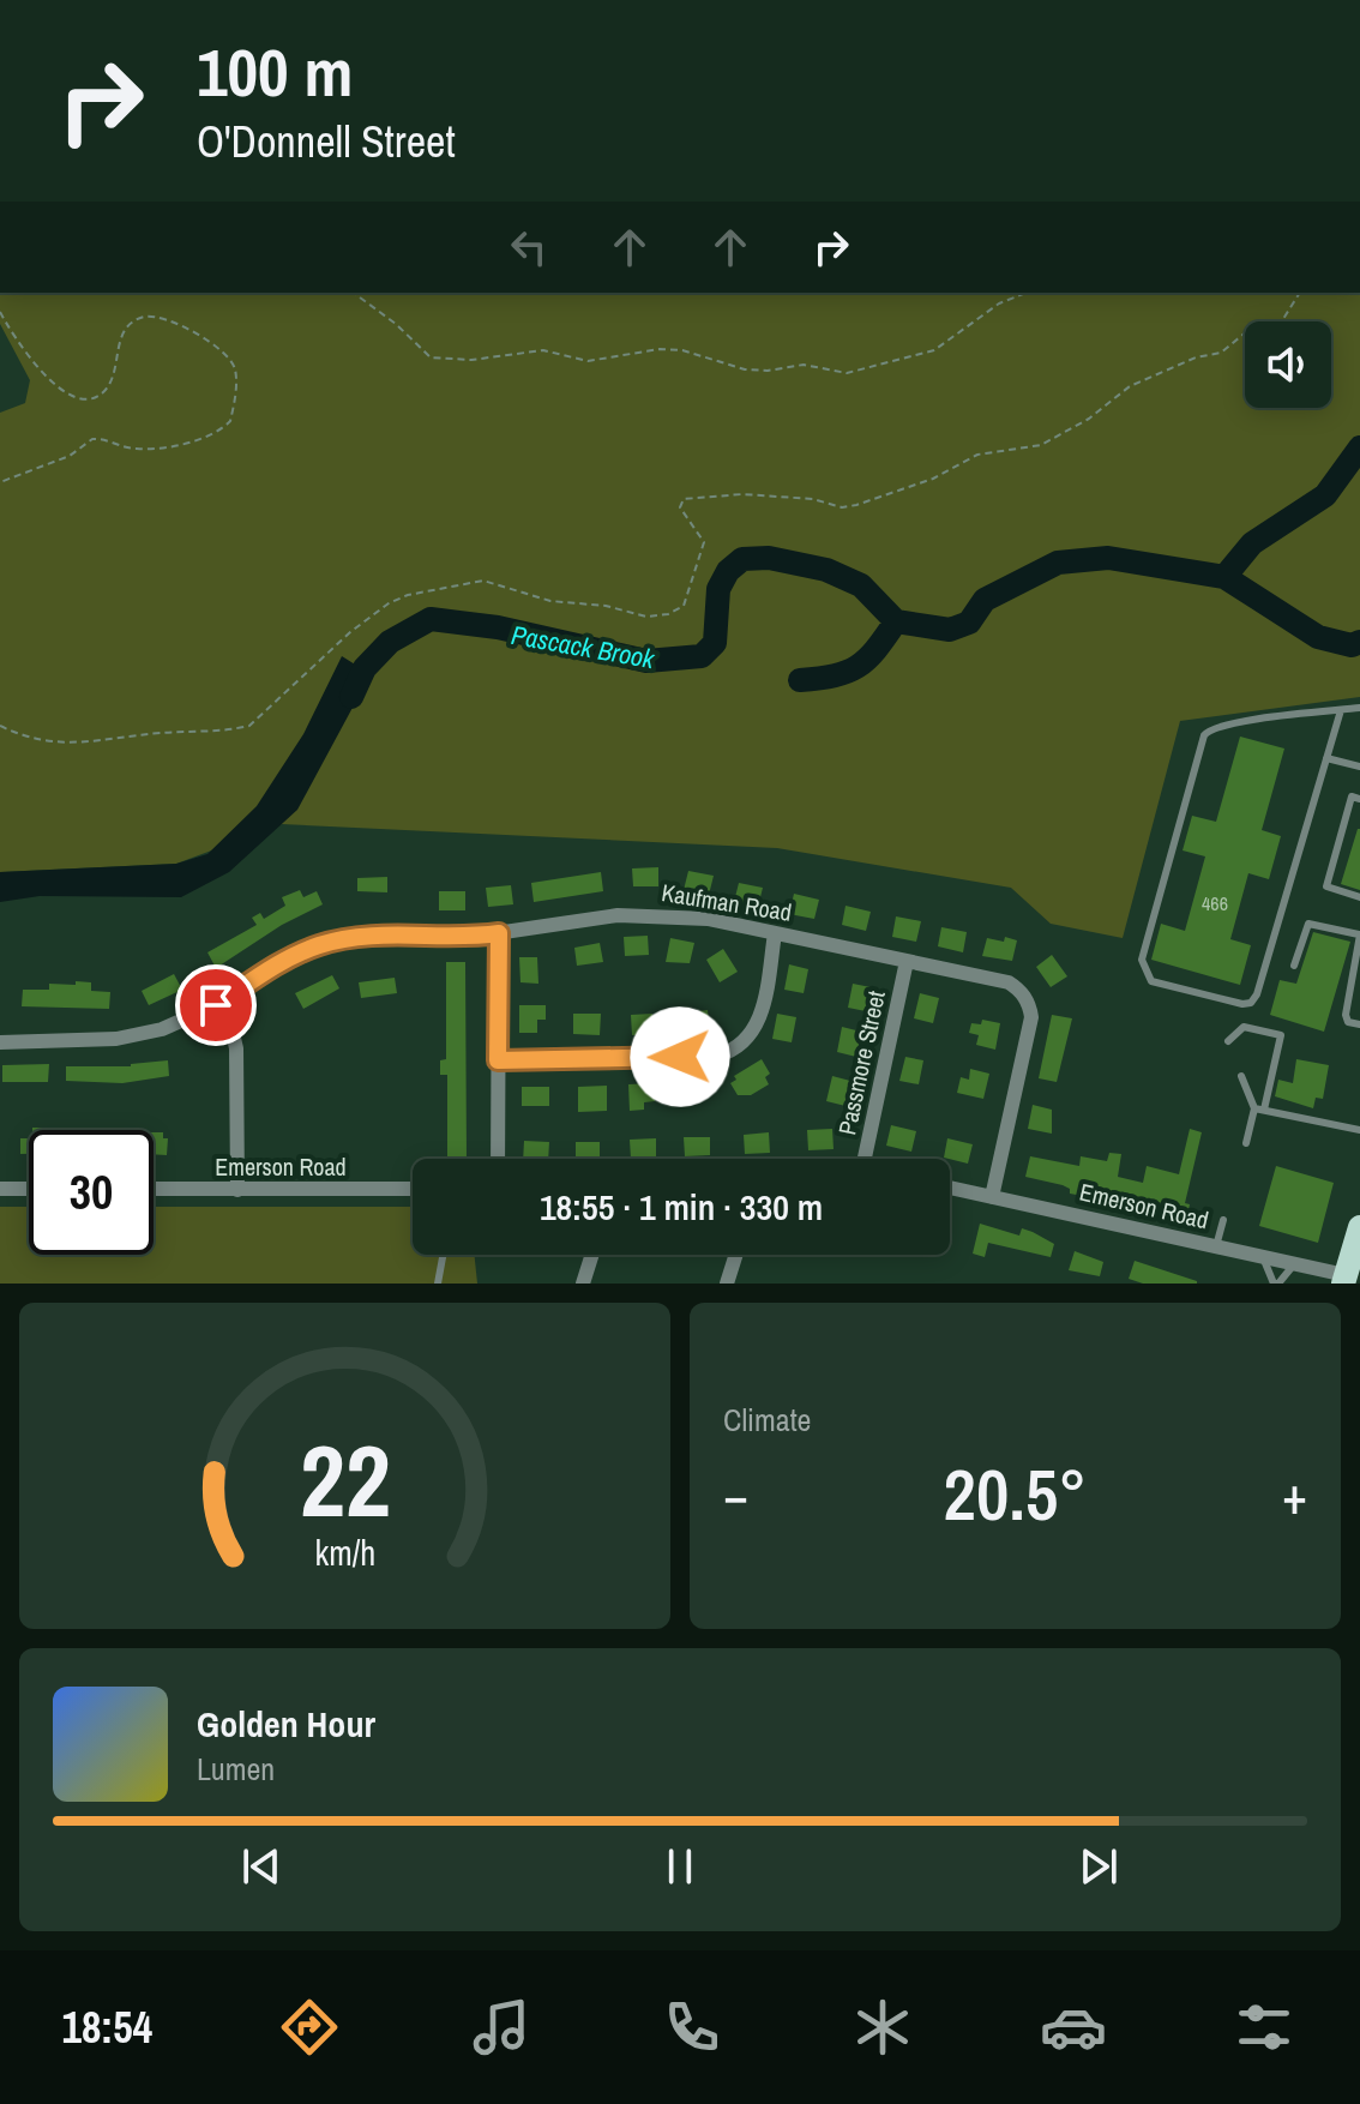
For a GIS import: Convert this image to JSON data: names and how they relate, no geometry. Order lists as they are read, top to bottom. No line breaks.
{"streets":{"street":["Kaufman Road","Passmore Street","Emerson Road"]},"crossings":[["Kaufman Road","Passmore Street"],["Kaufman Road","Emerson Road"]],"water":["Pascack Brook"],"house_numbers":["466"],"page":{"turn":["100 m","O'Donnell Street"],"limit":"30","trip":"18:55 · 1 min · 330 m","tile":"Climate","heat":["−","20.5°","+"],"song":["Golden Hour","Lumen"],"tabs":"18:54","gauge":["22","km/h"]}}
